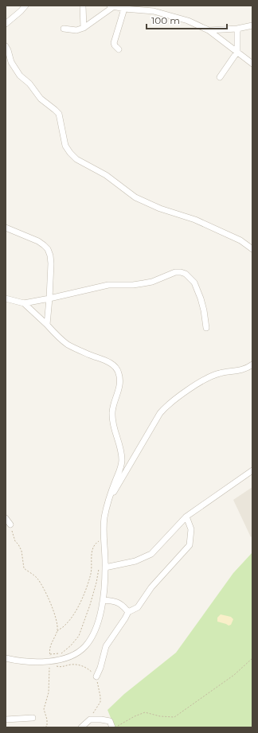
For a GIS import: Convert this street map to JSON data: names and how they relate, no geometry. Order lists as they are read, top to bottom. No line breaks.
{"scale_bar":"100 m"}
